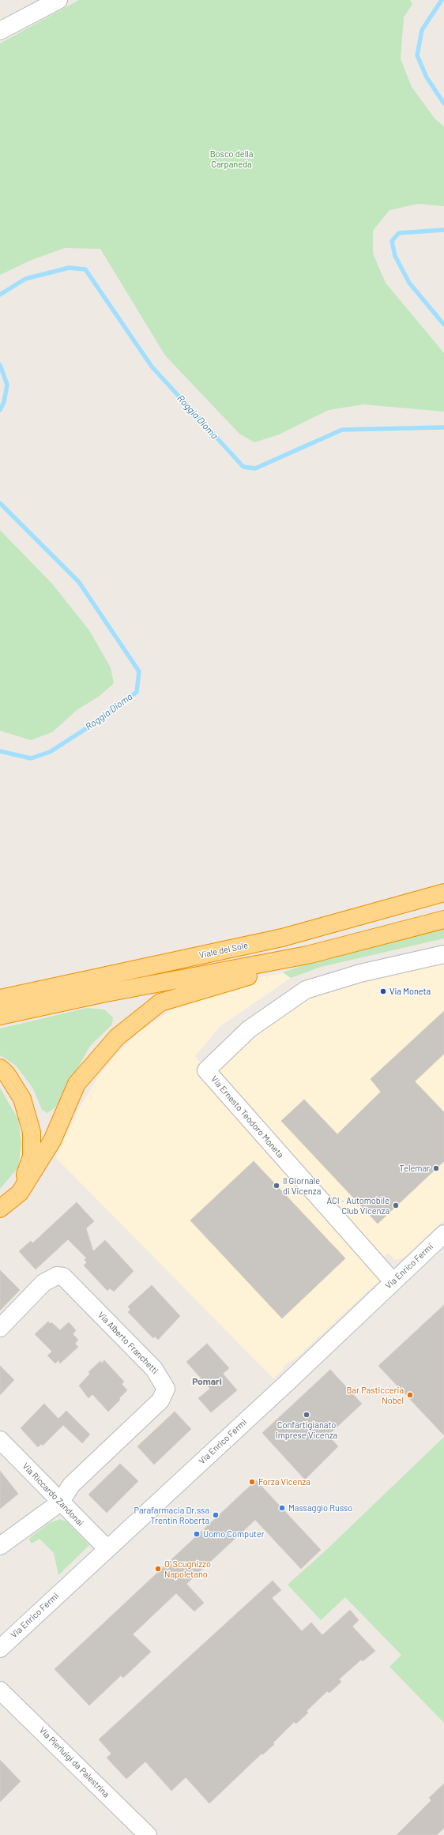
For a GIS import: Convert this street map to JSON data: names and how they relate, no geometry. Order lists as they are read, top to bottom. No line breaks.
{"streets":{"highway":["Viale del Sole"],"street":["Via Ernesto Teodoro Moneta","Via Enrico Fermi","Via Alberto Franchetti","Via Riccardo Zandonai","Via Pierluigi da Palestrina"]},"crossings":[["Via Ernesto Teodoro Moneta","Via Enrico Fermi"],["Via Enrico Fermi","Via Riccardo Zandonai"],["Via Alberto Franchetti","Via Riccardo Zandonai"]],"districts":["Pomari"],"water":["Roggia Dioma"],"parks":["Bosco della Carpaneda"],"places":["Via Moneta","Telemar","Il Giornale di Vicenza","ACI - Automobile Club Vicenza","Bar Pasticceria Nobel","Confartigianato Imprese Vicenza","Forza Vicenza","Massaggio Russo","Parafarmacia Dr.ssa Trentin Roberta","Uomo Computer","O' Scugnizzo Napoletano"]}
